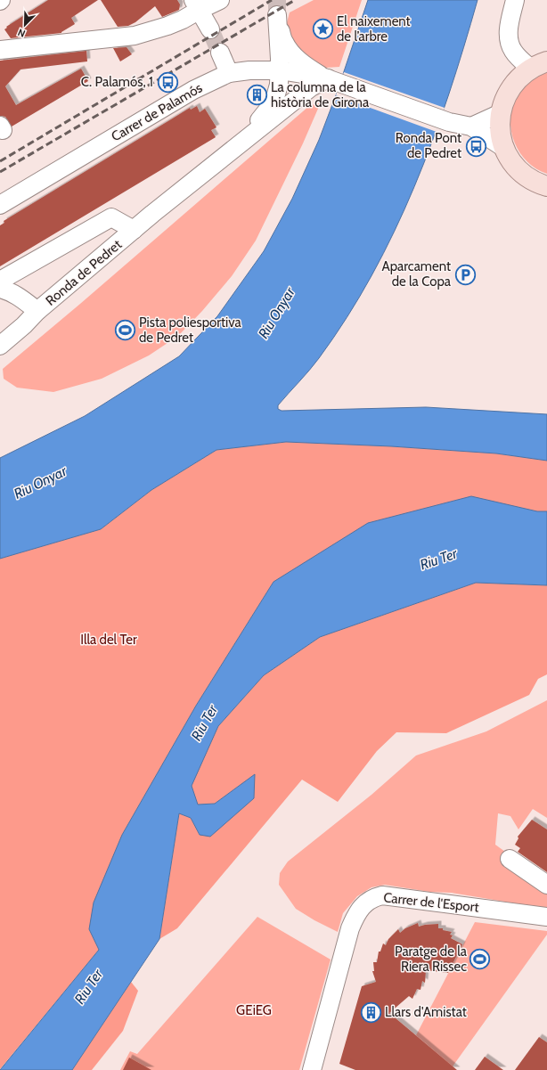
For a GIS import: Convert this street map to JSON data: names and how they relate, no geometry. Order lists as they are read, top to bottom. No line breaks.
{"streets":{"street":["Carrer de Palamós","Ronda de Pedret","Carrer de l'Esport"]},"crossings":[["Carrer de Palamós","Ronda de Pedret"]],"water":["Riu Onyar","Riu Ter"],"parks":["Illa del Ter","GEiEG"],"places":{"place":["El naixement de l’arbre"],"bus stop":["C. Palamós, 1","Ronda Pont de Pedret"],"building":["La columna de la història de Girona","Llars d'Amistat"],"parking":["Aparcament de la Copa"],"sports":["Pista poliesportiva de Pedret","Paratge de la Riera Rissec"]},"north":"bottom left"}
